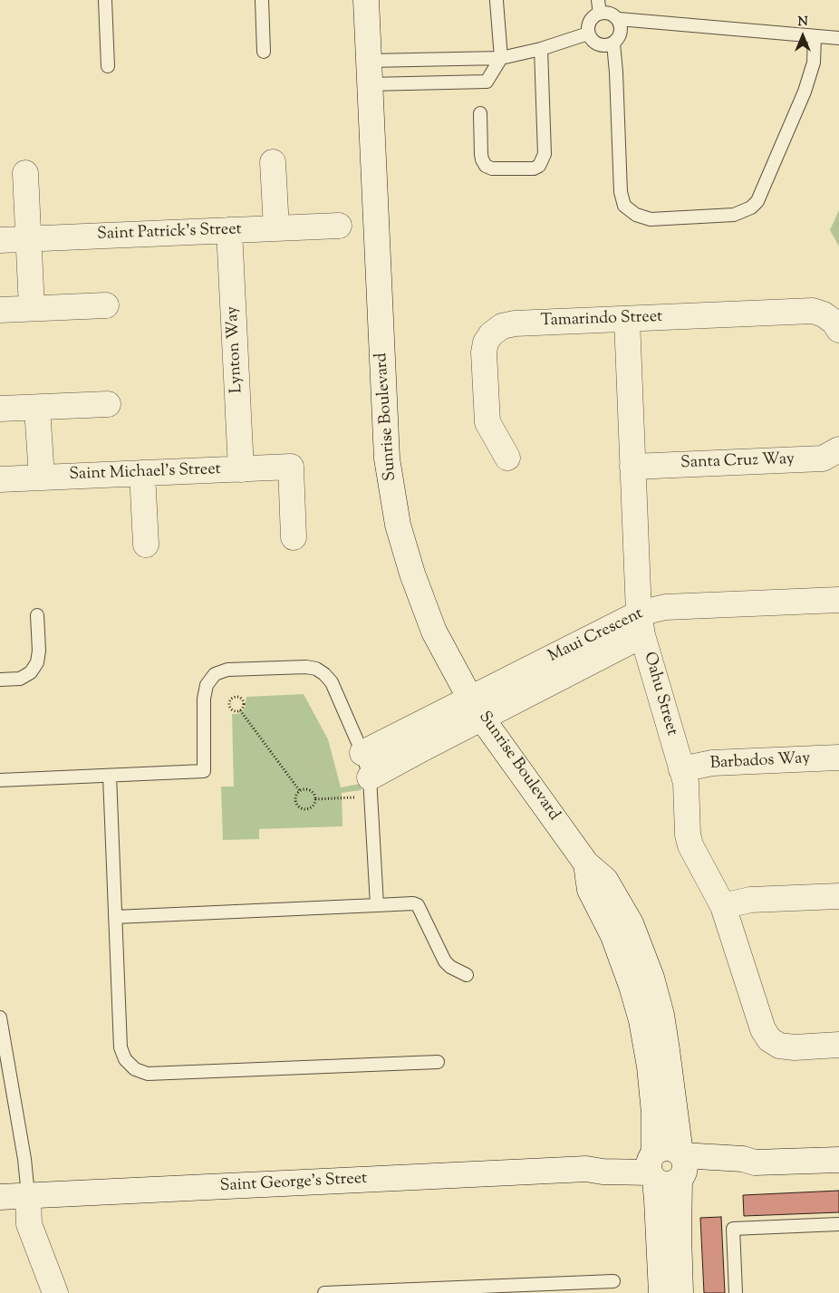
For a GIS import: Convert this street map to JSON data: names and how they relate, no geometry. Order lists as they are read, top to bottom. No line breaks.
{"streets":{"street":["Saint Patrick's Street","Tamarindo Street","Lynton Way","Sunrise Boulevard","Santa Cruz Way","Saint Michael's Street","Maui Crescent","Oahu Street","Barbados Way","Saint George's Street"]},"crossings":[["Saint Patrick's Street","Lynton Way"],["Tamarindo Street","Oahu Street"],["Lynton Way","Saint Michael's Street"],["Sunrise Boulevard","Maui Crescent"],["Sunrise Boulevard","Saint George's Street"],["Santa Cruz Way","Oahu Street"],["Maui Crescent","Oahu Street"],["Oahu Street","Barbados Way"]],"north":"top"}
